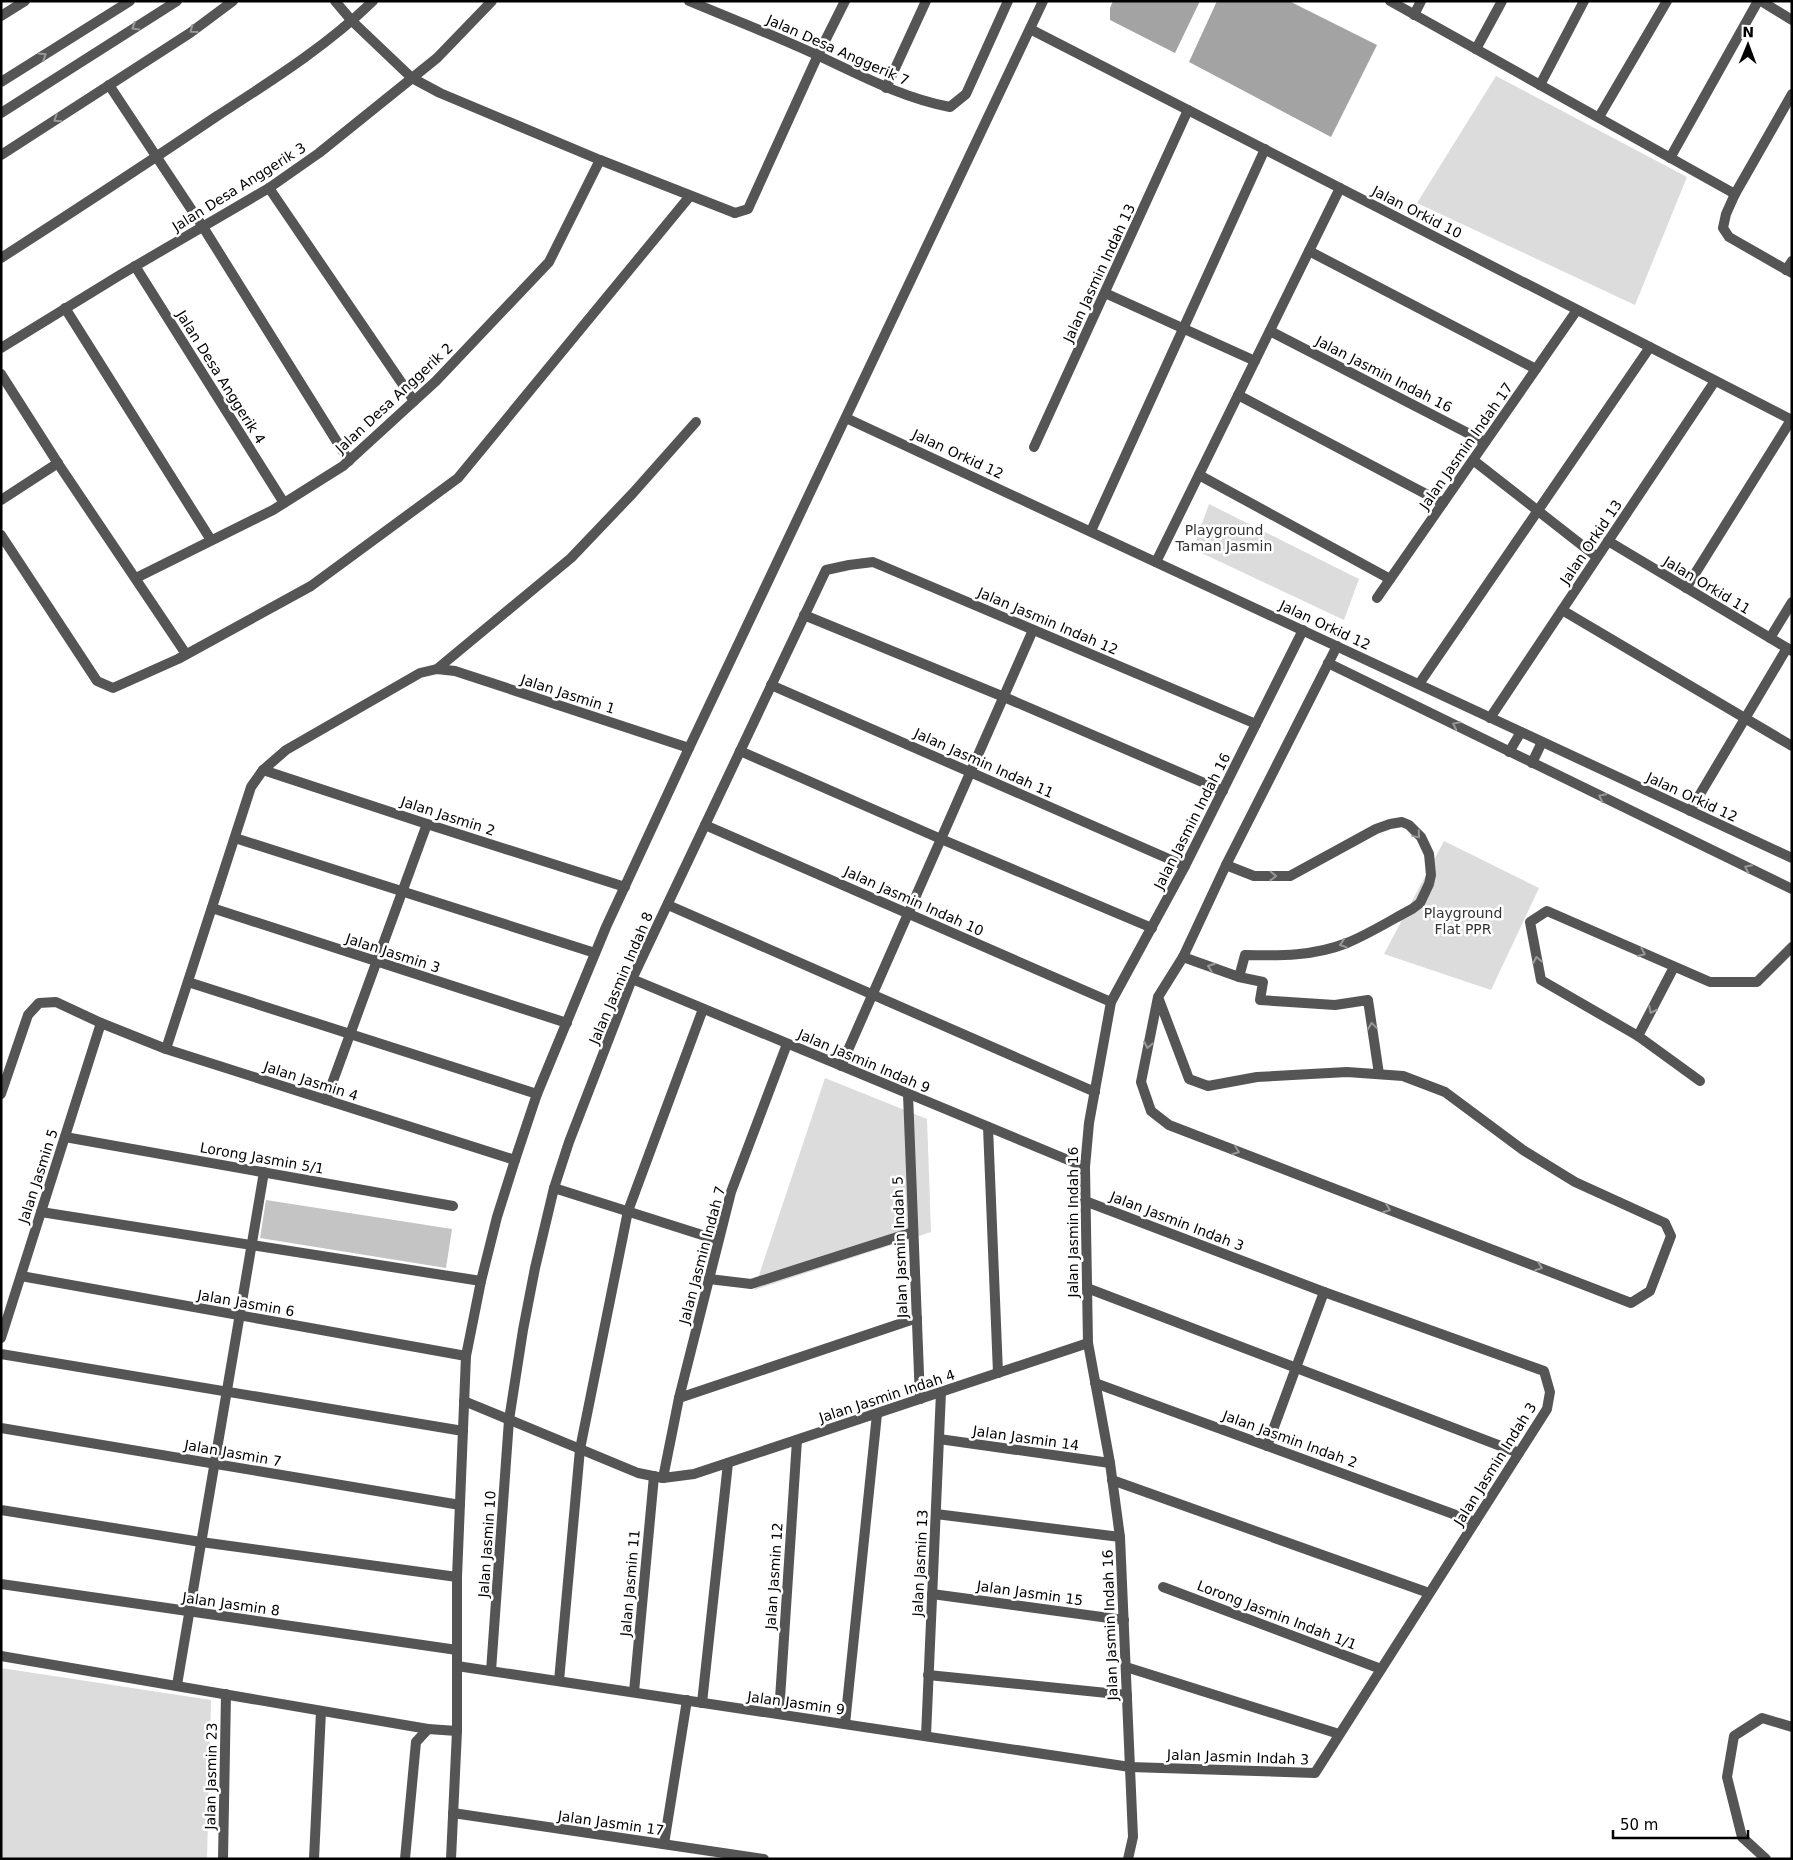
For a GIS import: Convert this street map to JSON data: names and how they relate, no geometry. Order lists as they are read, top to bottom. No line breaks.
{"streets":{"street":["Jalan Desa Anggerik 7","Jalan Desa Anggerik 3","Jalan Orkid 10","Jalan Jasmin Indah 13","Jalan Jasmin Indah 16","Jalan Desa Anggerik 4","Jalan Desa Anggerik 2","Jalan Jasmin Indah 17","Jalan Orkid 12","Jalan Orkid 13","Jalan Orkid 11","Jalan Jasmin Indah 12","Jalan Jasmin 1","Jalan Jasmin Indah 11","Jalan Jasmin 2","Jalan Jasmin Indah 10","Jalan Jasmin 3","Jalan Jasmin Indah 8","Jalan Jasmin Indah 9","Jalan Jasmin 4","Lorong Jasmin 5/1","Jalan Jasmin 5","Jalan Jasmin Indah 3","Jalan Jasmin Indah 5","Jalan Jasmin Indah 7","Jalan Jasmin 6","Jalan Jasmin Indah 4","Jalan Jasmin 14","Jalan Jasmin Indah 2","Jalan Jasmin 7","Jalan Jasmin 10","Jalan Jasmin 13","Jalan Jasmin 12","Jalan Jasmin 11","Jalan Jasmin 15","Jalan Jasmin 8","Lorong Jasmin Indah 1/1","Jalan Jasmin 9","Jalan Jasmin 23","Jalan Jasmin 17"]},"crossings":[["Jalan Desa Anggerik 3","Jalan Desa Anggerik 4"],["Jalan Orkid 10","Jalan Jasmin Indah 13"],["Jalan Orkid 10","Jalan Jasmin Indah 17"],["Jalan Orkid 10","Jalan Orkid 13"],["Jalan Jasmin Indah 16","Jalan Jasmin Indah 17"],["Jalan Jasmin Indah 16","Jalan Orkid 12"],["Jalan Jasmin Indah 16","Jalan Jasmin Indah 12"],["Jalan Jasmin Indah 16","Jalan Jasmin Indah 11"],["Jalan Jasmin Indah 16","Jalan Jasmin Indah 10"],["Jalan Jasmin Indah 16","Jalan Jasmin Indah 9"],["Jalan Jasmin Indah 16","Jalan Jasmin Indah 3"],["Jalan Jasmin Indah 16","Jalan Jasmin Indah 4"],["Jalan Jasmin Indah 16","Jalan Jasmin 14"],["Jalan Jasmin Indah 16","Jalan Jasmin Indah 2"],["Jalan Jasmin Indah 16","Jalan Jasmin 15"],["Jalan Jasmin Indah 16","Jalan Jasmin 9"],["Jalan Desa Anggerik 4","Jalan Desa Anggerik 2"],["Jalan Orkid 12","Jalan Orkid 13"],["Jalan Orkid 13","Jalan Orkid 11"],["Jalan Jasmin Indah 12","Jalan Jasmin Indah 8"],["Jalan Jasmin Indah 11","Jalan Jasmin Indah 8"],["Jalan Jasmin Indah 10","Jalan Jasmin Indah 8"],["Jalan Jasmin Indah 8","Jalan Jasmin Indah 9"],["Jalan Jasmin Indah 8","Jalan Jasmin 10"],["Jalan Jasmin Indah 9","Jalan Jasmin Indah 5"],["Jalan Jasmin Indah 9","Jalan Jasmin Indah 7"],["Jalan Jasmin 4","Jalan Jasmin 5"],["Lorong Jasmin 5/1","Jalan Jasmin 5"],["Jalan Jasmin 5","Jalan Jasmin 6"],["Jalan Jasmin Indah 3","Jalan Jasmin Indah 2"],["Jalan Jasmin Indah 3","Lorong Jasmin Indah 1/1"],["Jalan Jasmin Indah 3","Jalan Jasmin 9"],["Jalan Jasmin Indah 5","Jalan Jasmin Indah 4"],["Jalan Jasmin Indah 7","Jalan Jasmin Indah 4"],["Jalan Jasmin Indah 7","Jalan Jasmin 11"],["Jalan Jasmin Indah 4","Jalan Jasmin 13"],["Jalan Jasmin Indah 4","Jalan Jasmin 12"],["Jalan Jasmin Indah 4","Jalan Jasmin 11"],["Jalan Jasmin 14","Jalan Jasmin 13"],["Jalan Jasmin 10","Jalan Jasmin 9"],["Jalan Jasmin 13","Jalan Jasmin 15"],["Jalan Jasmin 13","Jalan Jasmin 9"],["Jalan Jasmin 12","Jalan Jasmin 9"],["Jalan Jasmin 11","Jalan Jasmin 9"]],"parks":["Playground Taman Jasmin","Playground Flat PPR"],"scale_bar":"50 m","north":"top"}
